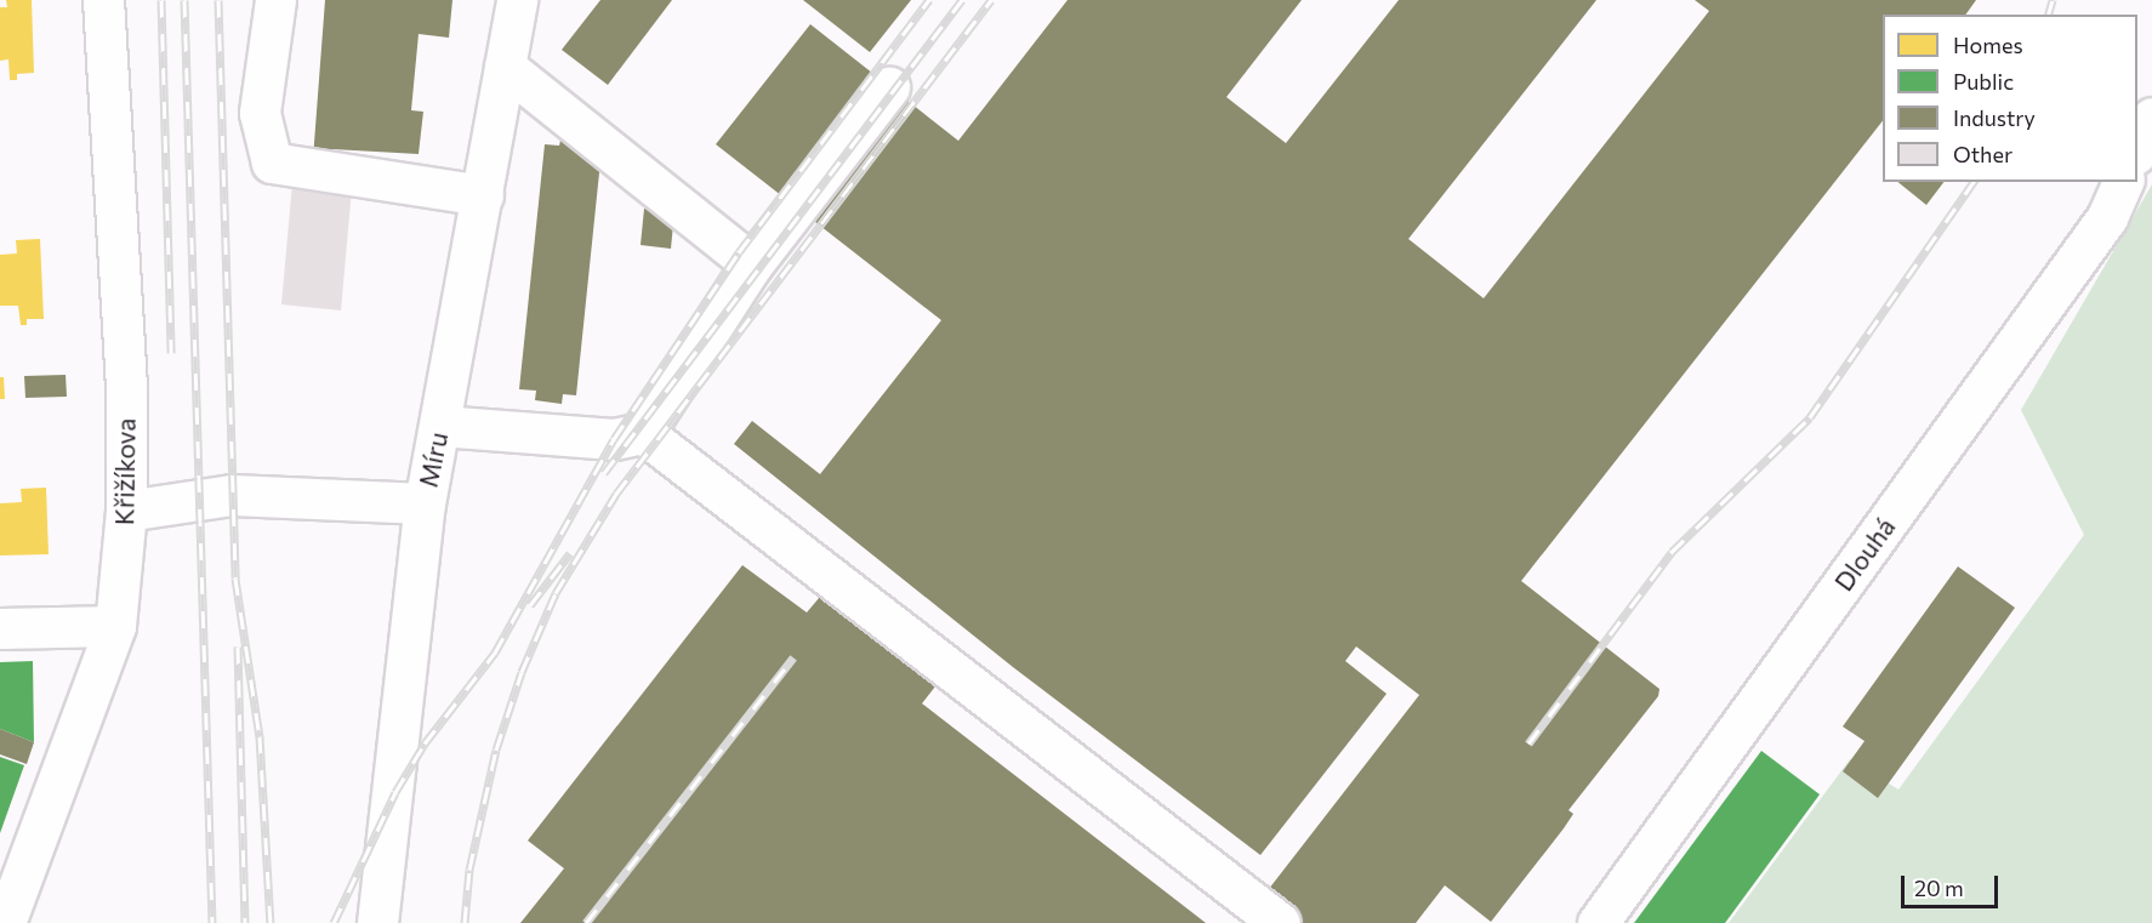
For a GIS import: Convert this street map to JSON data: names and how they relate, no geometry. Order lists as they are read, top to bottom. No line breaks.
{"streets":{"street":["Míru","Křižíkova","Dlouhá"]},"legend":["Homes","Public","Industry","Other"],"scale_bar":"20 m"}
